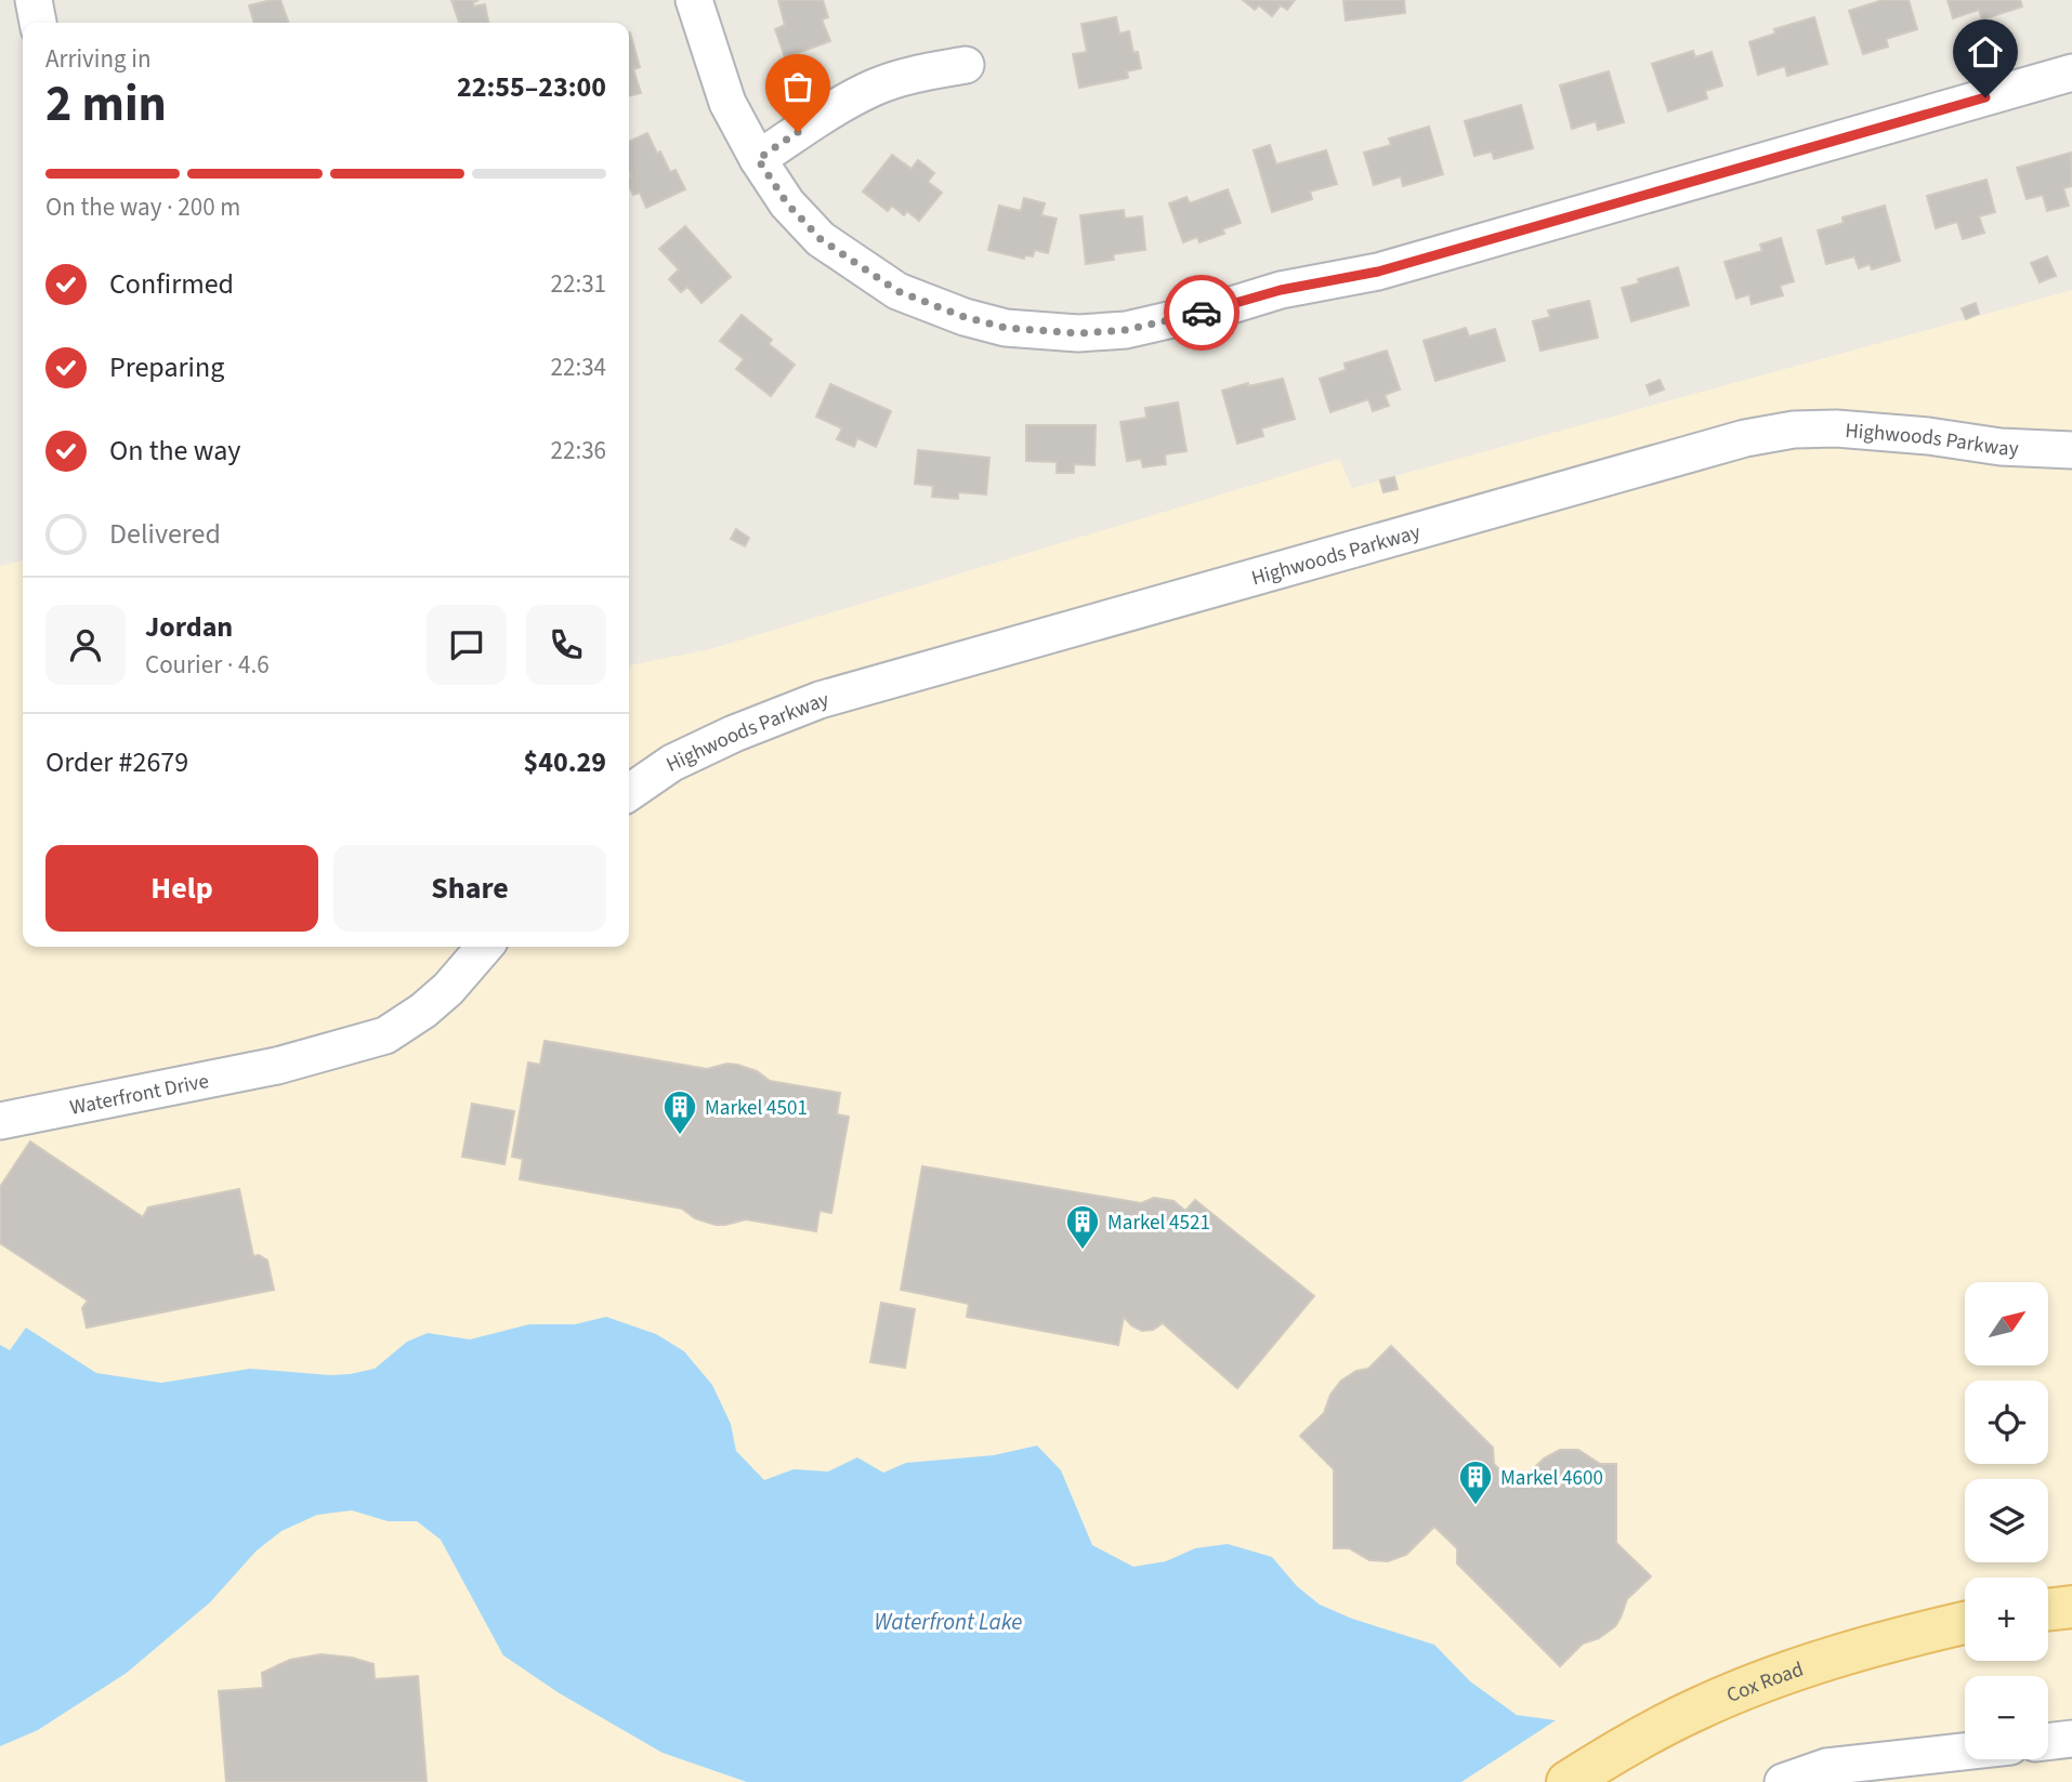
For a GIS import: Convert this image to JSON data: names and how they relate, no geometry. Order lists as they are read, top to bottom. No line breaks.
{"streets":{"main road":["Cox Road"],"street":["Highwoods Parkway","Waterfront Drive"]},"water":["Waterfront Lake"],"places":{"building":["Markel 4501","Markel 4521","Markel 4600"]},"north":"top right","page":{"heading":["2 min","Arriving in","22:55–23:00"],"panel":["Jordan","Courier · 4.6","Order #2679","$40.29"],"bar":"On the way · 200 m","list":[["Confirmed","22:31"],["Preparing","22:34"],["On the way","22:36"],"Delivered"],"buttons":["Help","Share"],"map_buttons":["+","−"]}}
